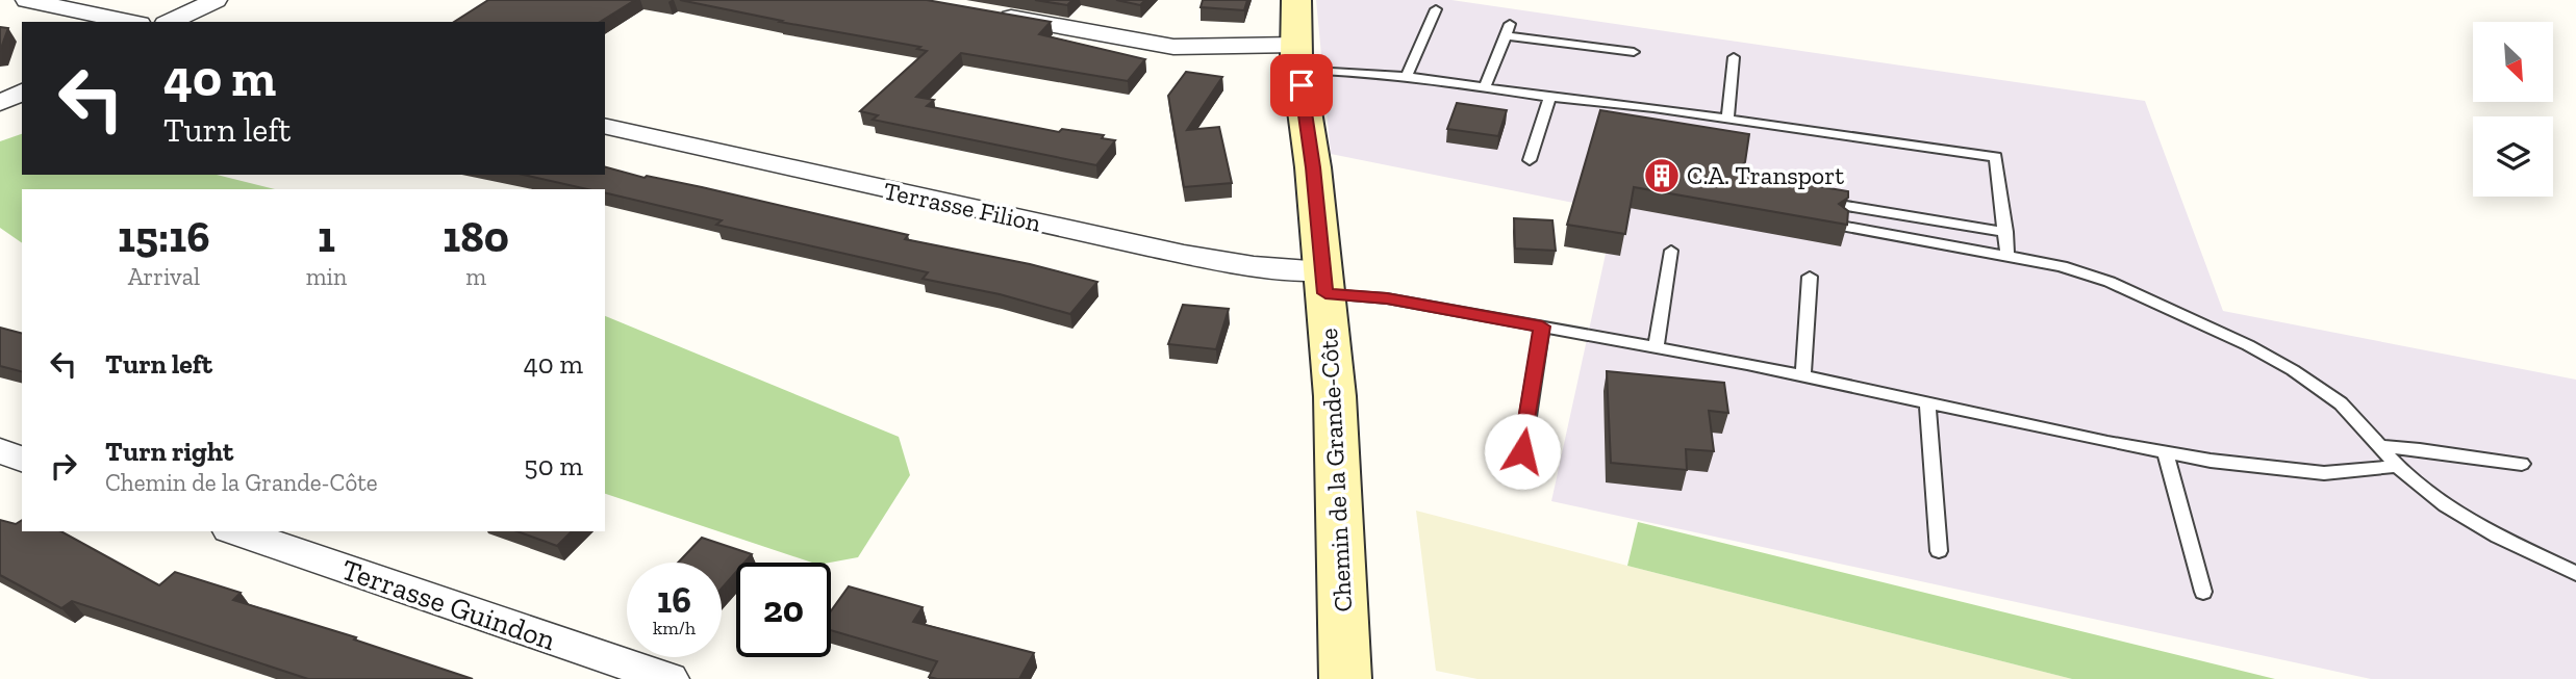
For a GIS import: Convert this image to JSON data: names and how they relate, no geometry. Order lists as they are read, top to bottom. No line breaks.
{"streets":{"main road":["Chemin de la Grande-Côte"],"street":["Terrasse Filion","Terrasse Guindon"]},"crossings":[["Terrasse Filion","Chemin de la Grande-Côte"]],"places":{"building":["C.A. Transport"]},"north":"bottom right","page":{"turn":["40 m","Turn left"],"eta":["15:16","Arrival","1","min","180","m"],"list":[{"name":"Turn left","value":"40 m"},{"name":"Turn right","note":"Chemin de la Grande-Côte","value":"50 m"}],"speed":"16 km/h","limit":"20"}}
